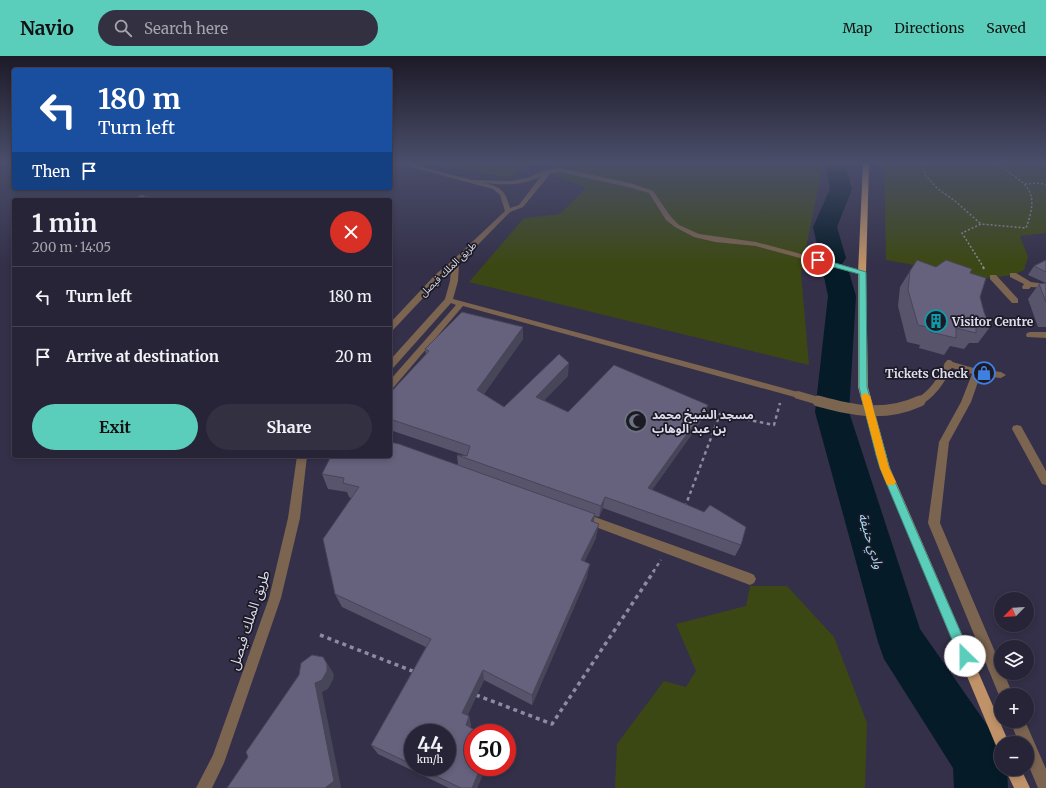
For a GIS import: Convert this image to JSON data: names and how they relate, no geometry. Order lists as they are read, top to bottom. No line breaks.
{"streets":{"street":["طريق الملك فيصل"]},"water":["وادي حنيفة"],"places":{"building":["Visitor Centre"],"shop":["Tickets Check"],"mosque":["مسجد الشيخ محمد بن عبد الوهاب"]},"north":"bottom left","page":{"header":"Navio","search":"Search here","nav":["Map","Directions","Saved"],"turn":["180 m","Turn left"],"then":"Then","heading":["1 min","200 m · 14:05"],"list":[{"name":"Turn left","value":"180 m"},{"name":"Arrive at destination","value":"20 m"}],"buttons":["Exit","Share"],"map_buttons":["+","−"],"speed":"44 km/h","limit":"50"}}
